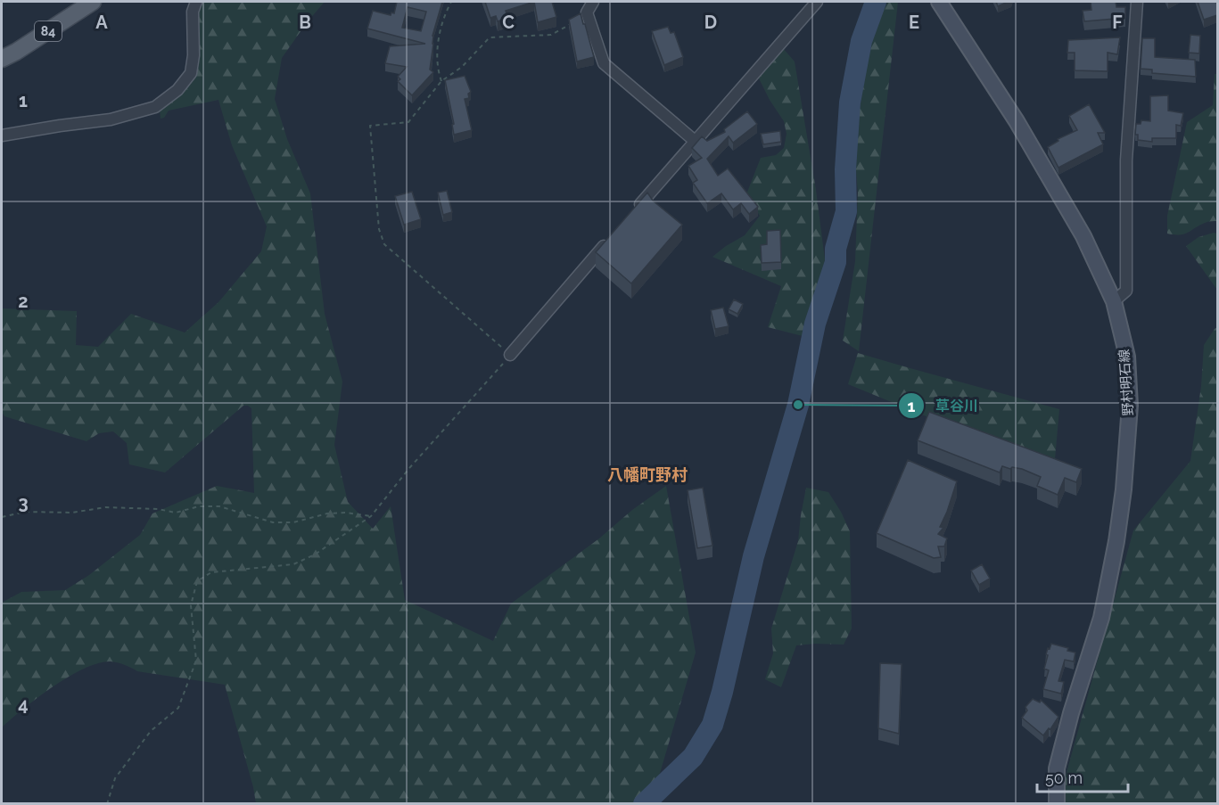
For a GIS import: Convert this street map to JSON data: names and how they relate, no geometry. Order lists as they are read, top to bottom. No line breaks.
{"streets":{"main road":["84","野村明石線"]},"districts":["八幡町野村"],"places":["草谷川"],"scale_bar":"50 m","grid":{"columns":["A","B","C","D","E","F"],"rows":["1","2","3","4"]}}
